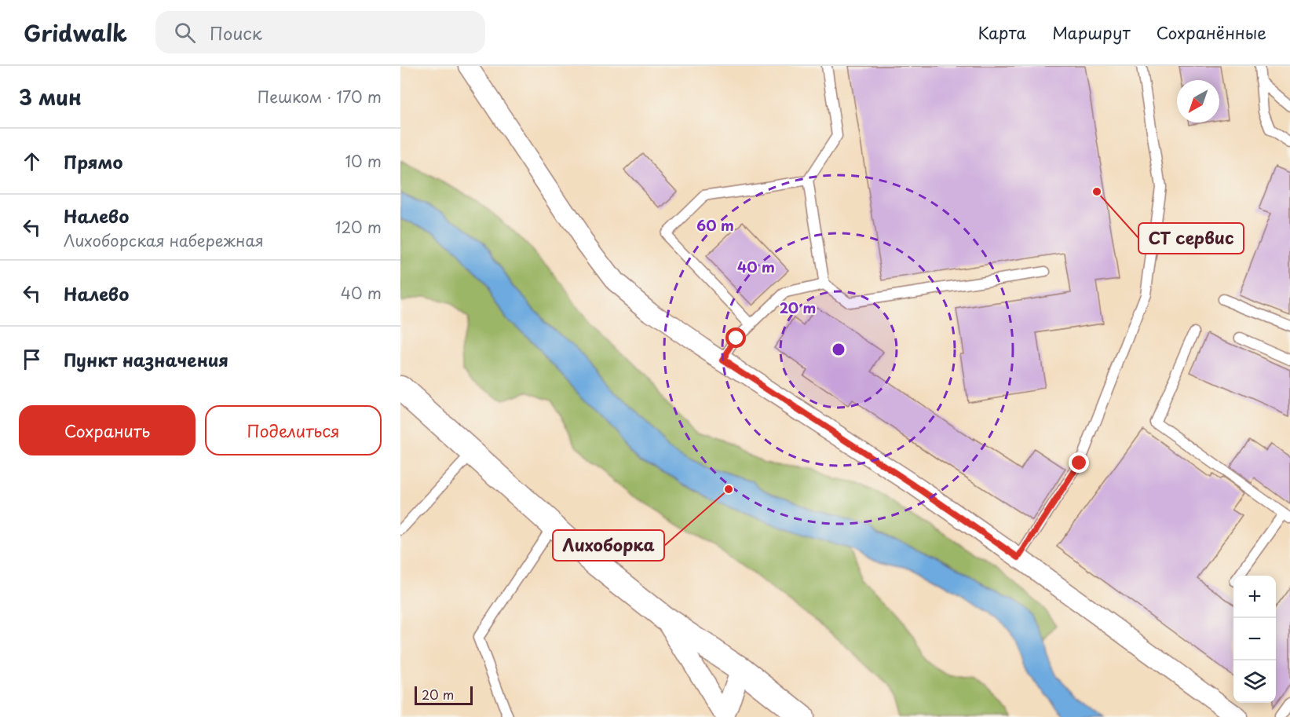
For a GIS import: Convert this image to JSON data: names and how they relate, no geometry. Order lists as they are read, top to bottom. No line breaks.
{"places":["СТ сервис","Лихоборка"],"scale_bar":"20 m","north":"bottom left","page":{"header":"Gridwalk","search":"Поиск","nav":["Карта","Маршрут","Сохранённые"],"heading":["3 мин","Пешком · 170 m"],"list":[["Прямо","10 m"],["Налево","Лихоборская набережная","120 m"],["Налево","40 m"],"Пункт назначения"],"buttons":["Сохранить","Поделиться"],"map_buttons":["+","−"],"scale":"20 m"},"rings":["60 m","40 m","20 m"]}
